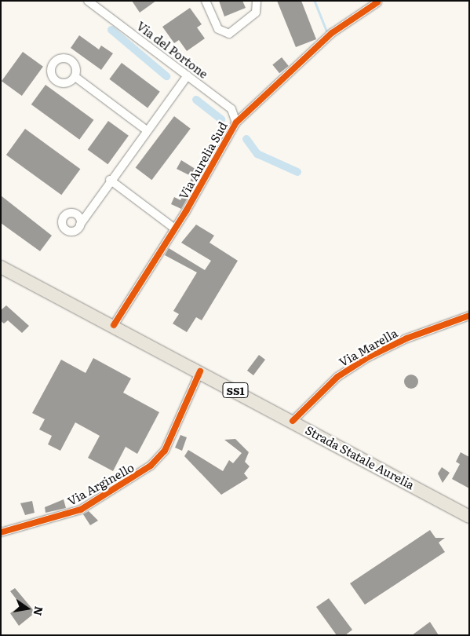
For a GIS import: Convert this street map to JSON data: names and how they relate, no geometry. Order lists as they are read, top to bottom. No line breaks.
{"streets":{"main road":["SS1","Strada Statale Aurelia"],"street":["Via del Portone","Via Aurelia Sud","Via Marella","Via Arginello"]},"crossings":[["Via del Portone","Via Aurelia Sud"],["Via Aurelia Sud","Strada Statale Aurelia"],["Via Marella","Strada Statale Aurelia"],["Strada Statale Aurelia","Via Arginello"]],"north":"right"}
